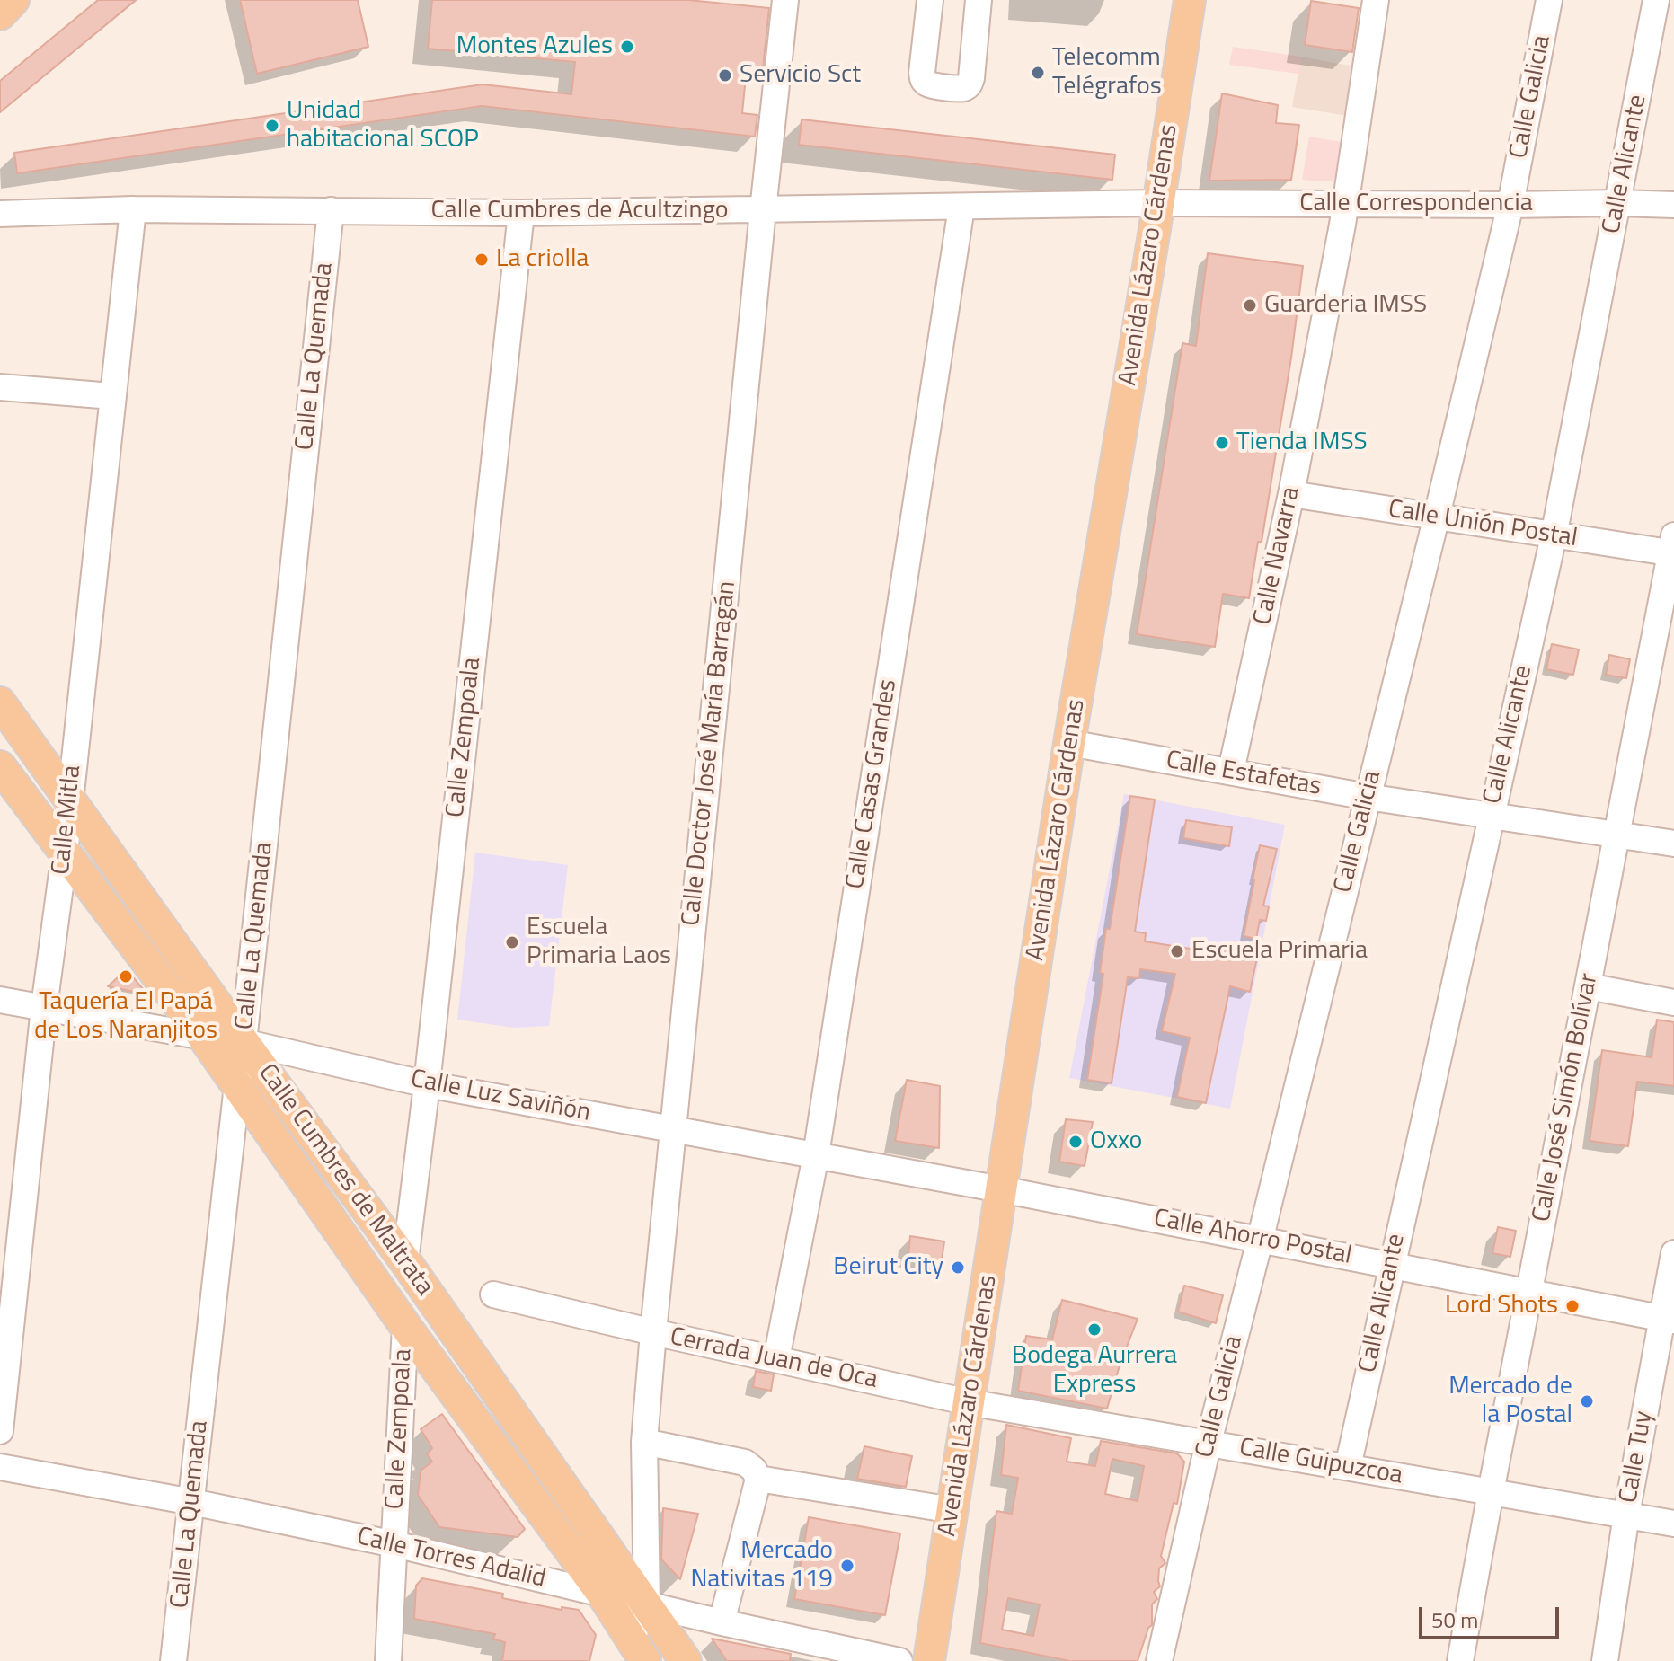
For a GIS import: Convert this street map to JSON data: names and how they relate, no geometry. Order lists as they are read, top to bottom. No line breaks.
{"streets":{"main road":["Avenida Lázaro Cárdenas","Calle Cumbres de Maltrata"],"street":["Calle Galicia","Calle Alicante","Calle Correspondencia","Calle Cumbres de Acultzingo","Calle La Quemada","Calle Unión Postal","Calle Navarra","Calle Zempoala","Calle Doctor José María Barragán","Calle Estafetas","Calle Casas Grandes","Calle Mitla","Calle Luz Saviñón","Calle José Simón Bolívar","Calle Ahorro Postal","Cerrada Juan de Oca","Calle Tuy","Calle Guipuzcoa","Calle Torres Adalid"]},"crossings":[["Calle Galicia","Calle Correspondencia"],["Calle Galicia","Calle Unión Postal"],["Calle Galicia","Calle Estafetas"],["Calle Galicia","Calle Ahorro Postal"],["Calle Galicia","Calle Guipuzcoa"],["Calle Alicante","Calle Correspondencia"],["Calle Alicante","Calle Unión Postal"],["Calle Alicante","Calle Estafetas"],["Calle Alicante","Calle Ahorro Postal"],["Calle Alicante","Calle Guipuzcoa"],["Calle Correspondencia","Calle Cumbres de Acultzingo"],["Calle Correspondencia","Avenida Lázaro Cárdenas"],["Calle Correspondencia","Calle Navarra"],["Calle Cumbres de Acultzingo","Avenida Lázaro Cárdenas"],["Calle Cumbres de Acultzingo","Calle La Quemada"],["Calle Cumbres de Acultzingo","Calle Zempoala"],["Calle Cumbres de Acultzingo","Calle Doctor José María Barragán"],["Calle Cumbres de Acultzingo","Calle Casas Grandes"],["Calle Cumbres de Acultzingo","Calle Mitla"],["Avenida Lázaro Cárdenas","Calle Estafetas"],["Avenida Lázaro Cárdenas","Calle Luz Saviñón"],["Avenida Lázaro Cárdenas","Calle Ahorro Postal"],["Avenida Lázaro Cárdenas","Cerrada Juan de Oca"],["Avenida Lázaro Cárdenas","Calle Guipuzcoa"],["Calle La Quemada","Calle Luz Saviñón"],["Calle La Quemada","Calle Cumbres de Maltrata"],["Calle La Quemada","Calle Torres Adalid"],["Calle Unión Postal","Calle Navarra"],["Calle Unión Postal","Calle José Simón Bolívar"],["Calle Navarra","Calle Estafetas"],["Calle Zempoala","Calle Luz Saviñón"],["Calle Zempoala","Calle Cumbres de Maltrata"],["Calle Zempoala","Calle Torres Adalid"],["Calle Doctor José María Barragán","Calle Luz Saviñón"],["Calle Doctor José María Barragán","Calle Cumbres de Maltrata"],["Calle Doctor José María Barragán","Cerrada Juan de Oca"],["Calle Doctor José María Barragán","Calle Torres Adalid"],["Calle Estafetas","Calle José Simón Bolívar"],["Calle Casas Grandes","Calle Luz Saviñón"],["Calle Casas Grandes","Cerrada Juan de Oca"],["Calle Mitla","Calle Luz Saviñón"],["Calle Mitla","Calle Cumbres de Maltrata"],["Calle Luz Saviñón","Calle Cumbres de Maltrata"],["Calle Luz Saviñón","Calle Ahorro Postal"],["Calle José Simón Bolívar","Calle Ahorro Postal"],["Calle José Simón Bolívar","Calle Guipuzcoa"],["Calle Cumbres de Maltrata","Calle Torres Adalid"],["Calle Ahorro Postal","Calle Tuy"],["Cerrada Juan de Oca","Calle Guipuzcoa"],["Calle Tuy","Calle Guipuzcoa"]],"places":["Montes Azules","Telecomm Telégrafos","Servicio Sct","Unidad habitacional SCOP","La criolla","Guarderia IMSS","Tienda IMSS","Escuela Primaria Laos","Escuela Primaria","Taquería El Papá de Los Naranjitos","Oxxo","Beirut City","Lord Shots","Bodega Aurrera Express","Mercado de la Postal","Mercado Nativitas 119"],"scale_bar":"50 m"}
